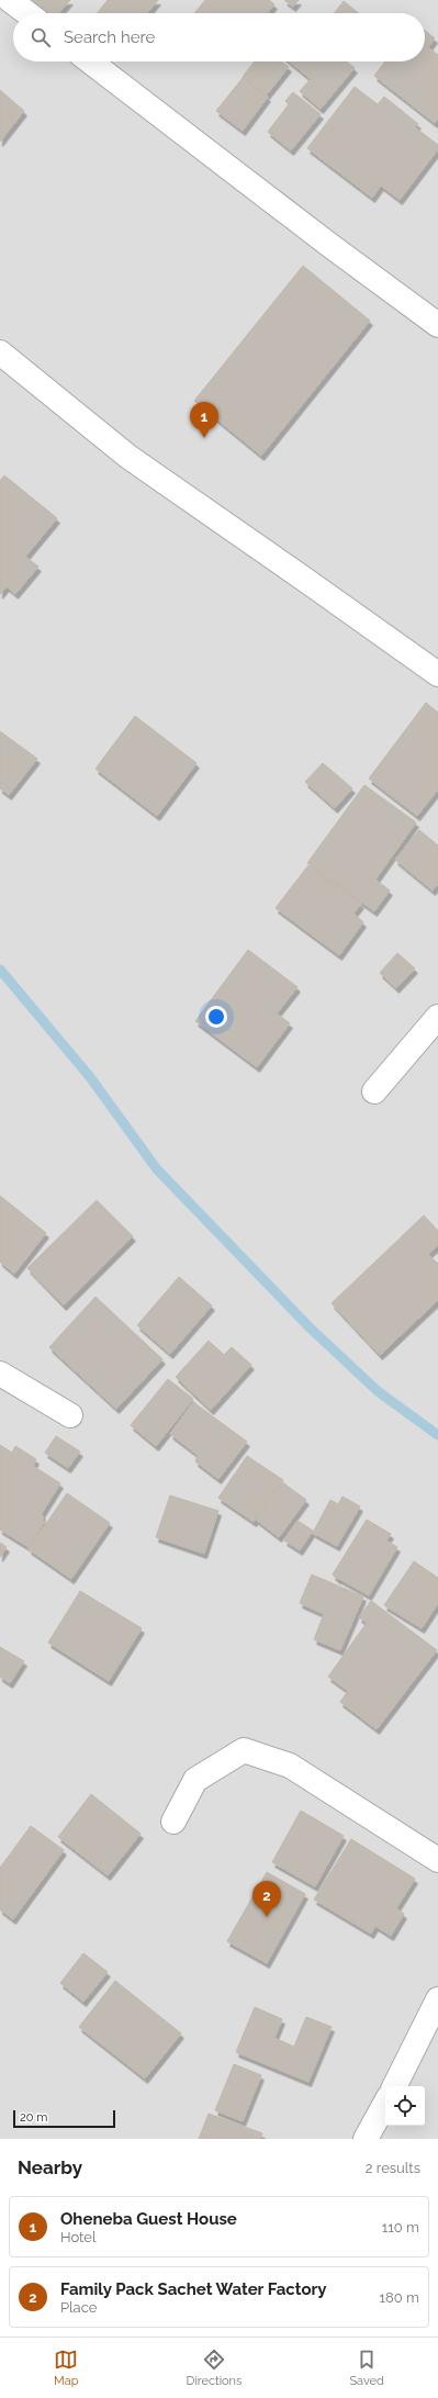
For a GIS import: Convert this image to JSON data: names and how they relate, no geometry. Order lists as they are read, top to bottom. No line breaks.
{"scale_bar":"20 m","page":{"search":"Search here","pins":["1","2"],"scale":"20 m","heading":["Nearby","2 results"],"list":[{"mark":"1","name":"Oheneba Guest House","note":"Hotel","value":"110 m"},{"mark":"2","name":"Family Pack Sachet Water Factory","note":"Place","value":"180 m"}],"nav":["Map","Directions","Saved"]}}
